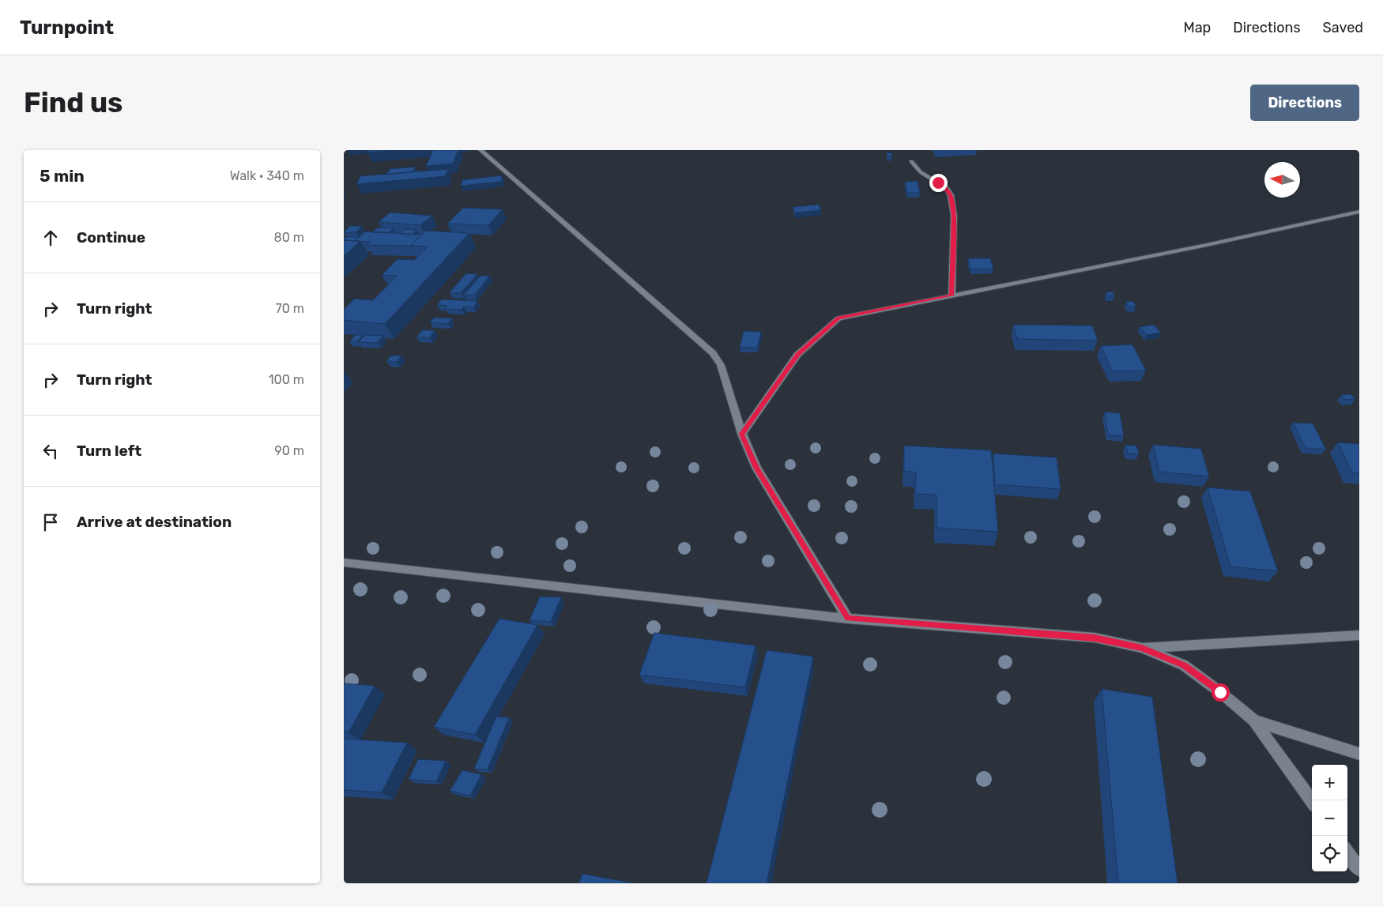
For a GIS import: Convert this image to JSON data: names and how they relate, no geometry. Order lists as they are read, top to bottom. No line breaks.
{"north":"left","page":{"header":"Turnpoint","nav":["Map","Directions","Saved"],"buttons":"Directions","title":"Find us","heading":["5 min","Walk · 340 m"],"list":[["Continue","80 m"],["Turn right","70 m"],["Turn right","100 m"],["Turn left","90 m"],"Arrive at destination"],"map_buttons":["+","−"]}}
